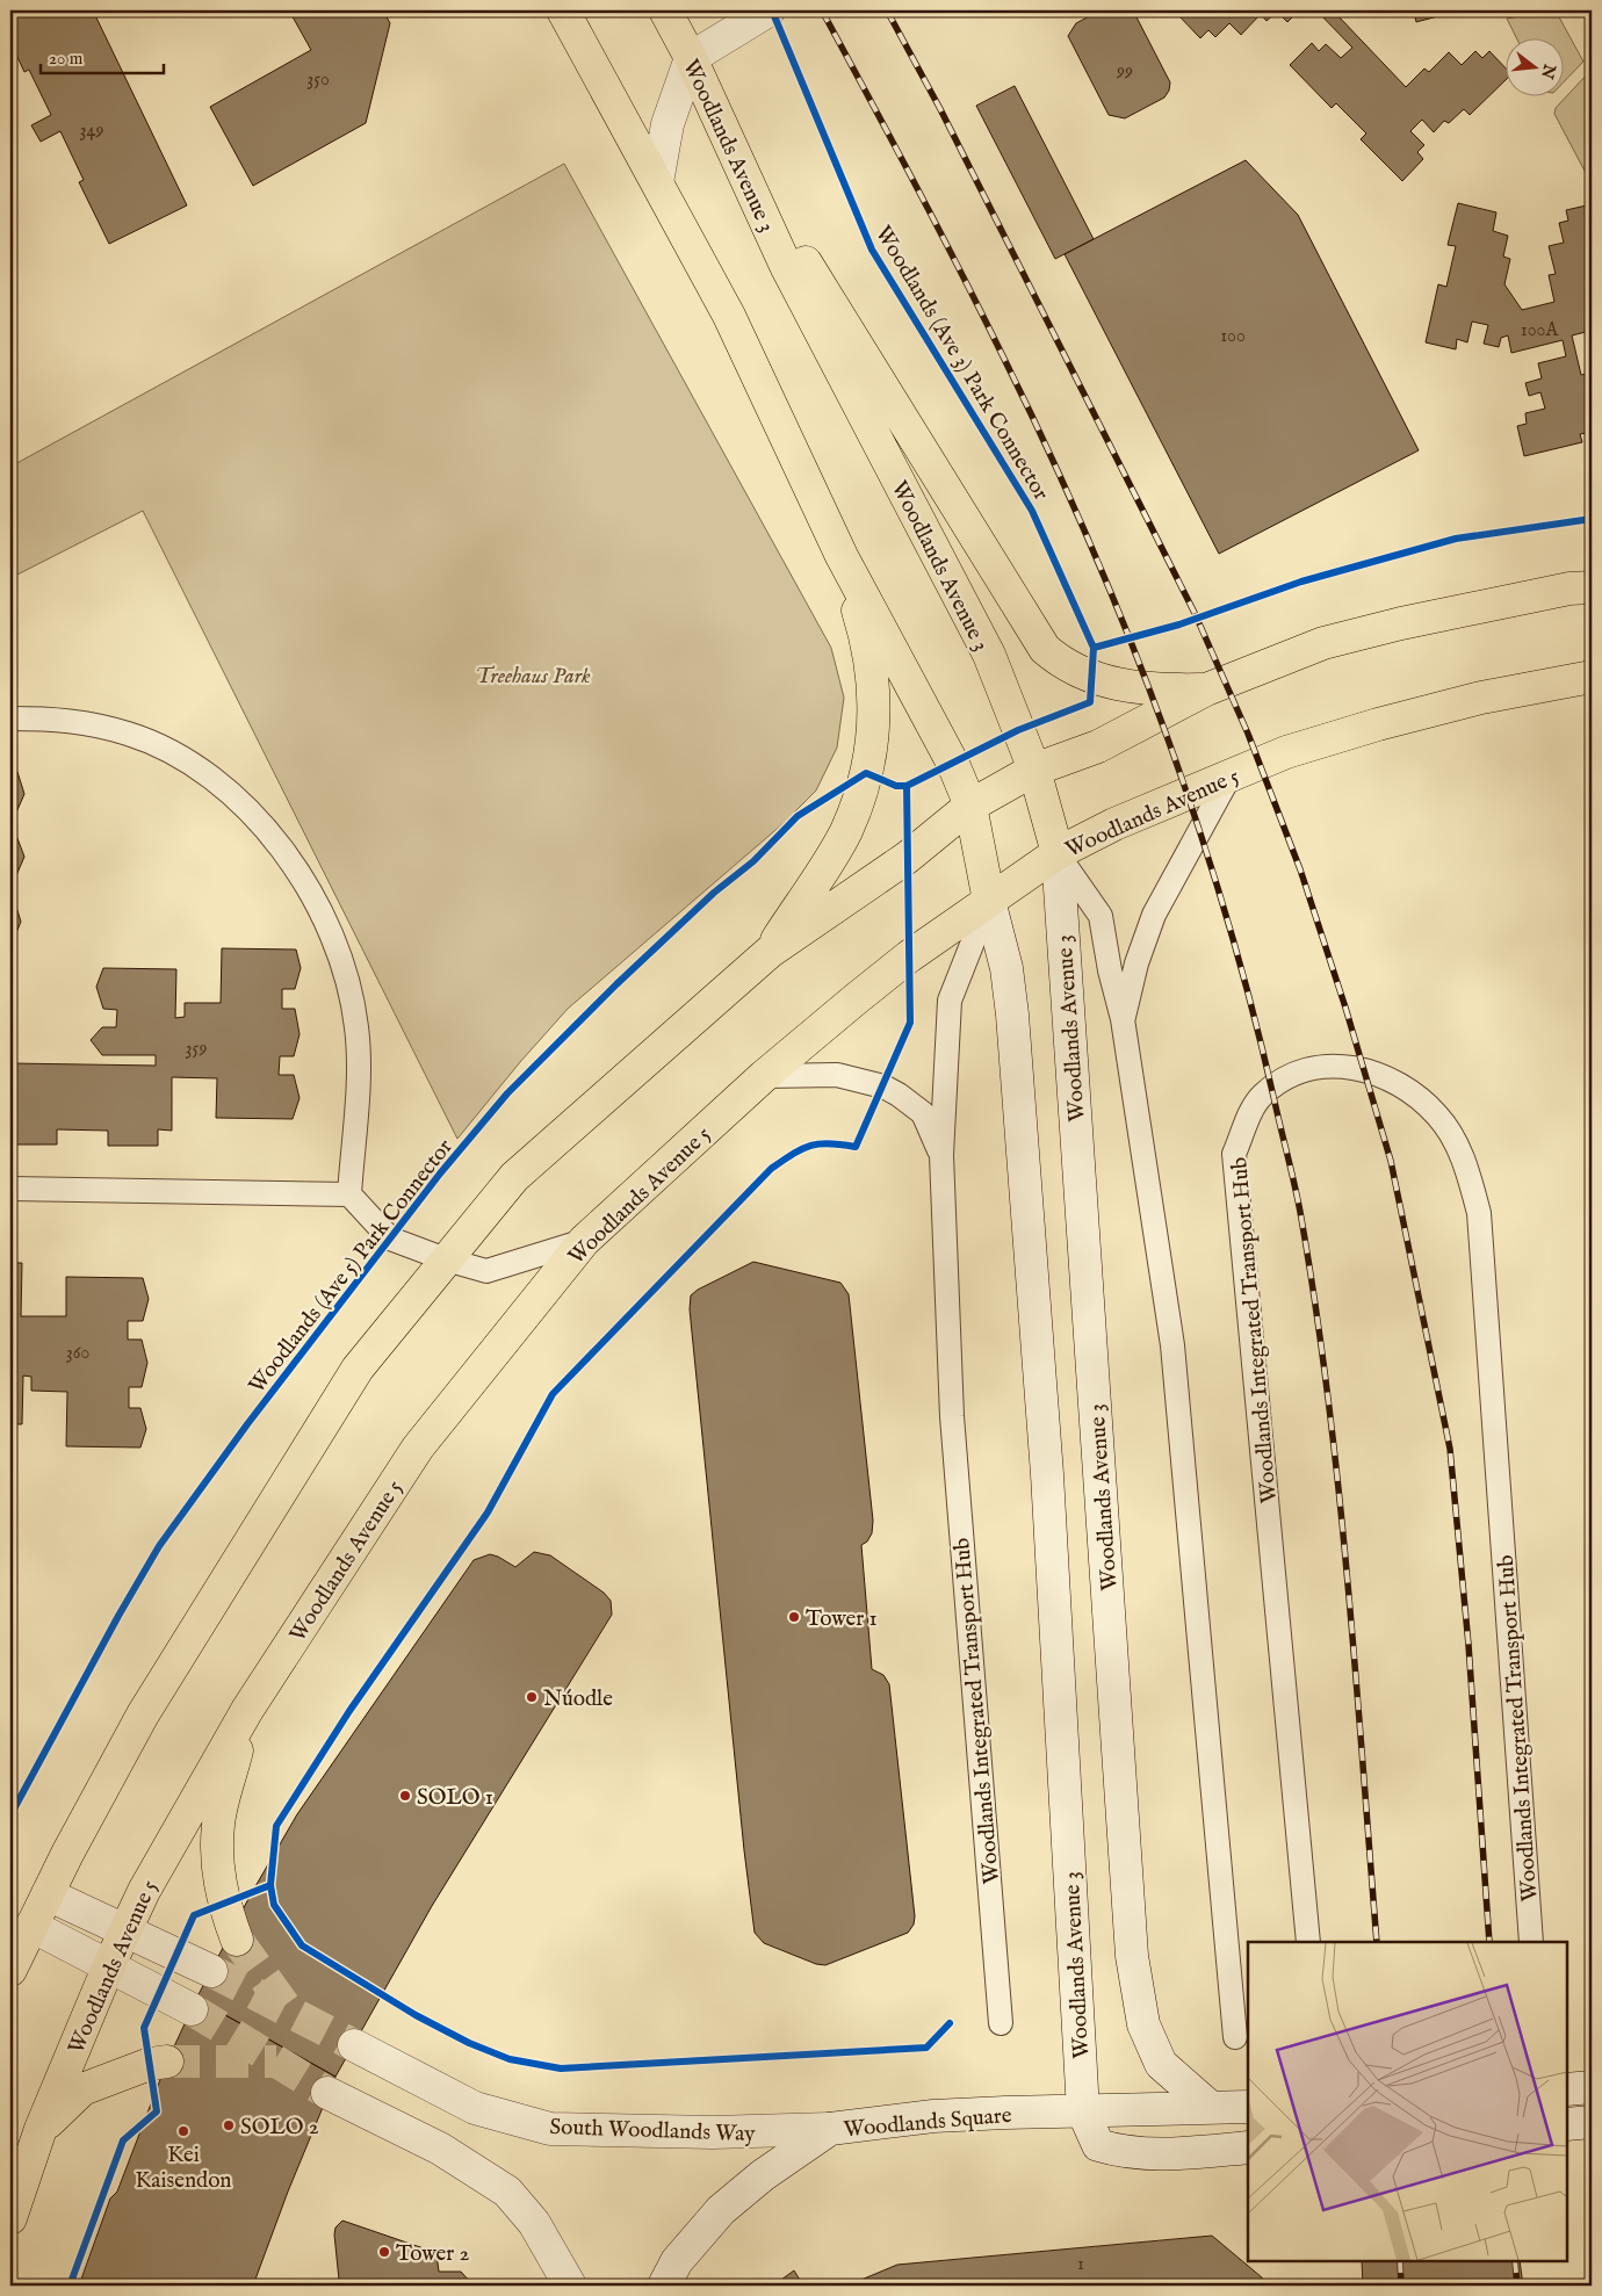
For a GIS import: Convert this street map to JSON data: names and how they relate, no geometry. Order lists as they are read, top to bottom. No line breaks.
{"streets":{"main road":["Woodlands Avenue 3","Woodlands Avenue 5"],"street":["Woodlands Square","South Woodlands Way"],"lane":["Woodlands Integrated Transport Hub"],"cycle path":["Woodlands (Ave 3) Park Connector"]},"crossings":[["Woodlands Avenue 3","Woodlands Avenue 5"],["Woodlands Avenue 3","Woodlands Integrated Transport Hub"],["Woodlands Avenue 3","Woodlands Square"],["Woodlands Avenue 5","Woodlands Integrated Transport Hub"],["Woodlands Square","South Woodlands Way"]],"parks":["Treehaus Park"],"places":["Tower 1","Núodle","SOLO 1","SOLO 2","Kei Kaisendon","Tower 2"],"house_numbers":["99","350","349","100A","100","359","360","1"],"scale_bar":"20 m","north":"right"}
